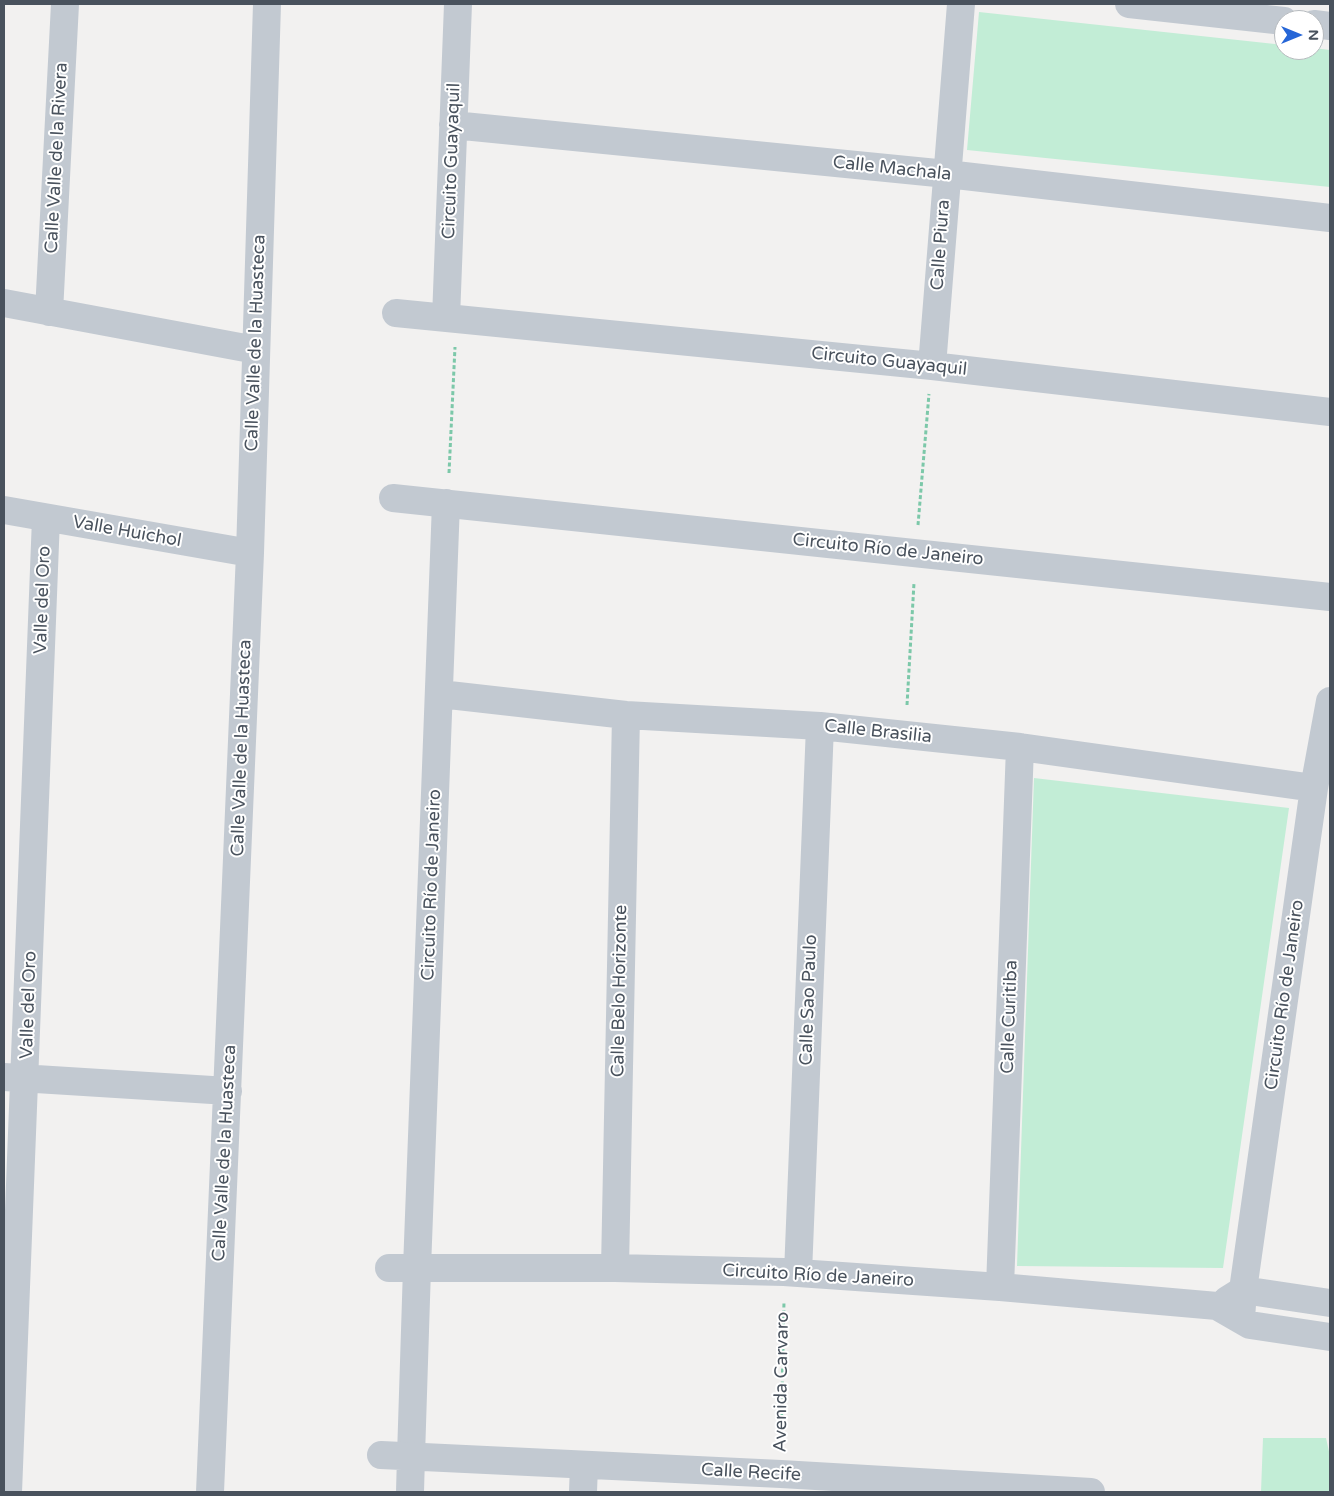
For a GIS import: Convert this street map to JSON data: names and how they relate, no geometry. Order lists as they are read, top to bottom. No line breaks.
{"streets":{"street":["Calle Valle de la Rivera","Circuito Guayaquil","Calle Machala","Calle Piura","Calle Valle de la Huasteca","Valle Huichol","Circuito Río de Janeiro","Valle del Oro","Calle Brasilia","Calle Belo Horizonte","Calle Sao Paulo","Calle Curitiba","Calle Recife"],"path":["Avenida Carvaro"]},"crossings":[["Circuito Guayaquil","Calle Machala"],["Circuito Guayaquil","Calle Piura"],["Calle Machala","Calle Piura"],["Calle Valle de la Huasteca","Valle Huichol"],["Valle Huichol","Valle del Oro"],["Circuito Río de Janeiro","Calle Brasilia"],["Circuito Río de Janeiro","Calle Belo Horizonte"],["Circuito Río de Janeiro","Calle Sao Paulo"],["Circuito Río de Janeiro","Calle Curitiba"],["Circuito Río de Janeiro","Avenida Carvaro"],["Calle Brasilia","Calle Belo Horizonte"],["Calle Brasilia","Calle Sao Paulo"],["Calle Brasilia","Calle Curitiba"],["Calle Sao Paulo","Avenida Carvaro"],["Avenida Carvaro","Calle Recife"]],"north":"right"}
